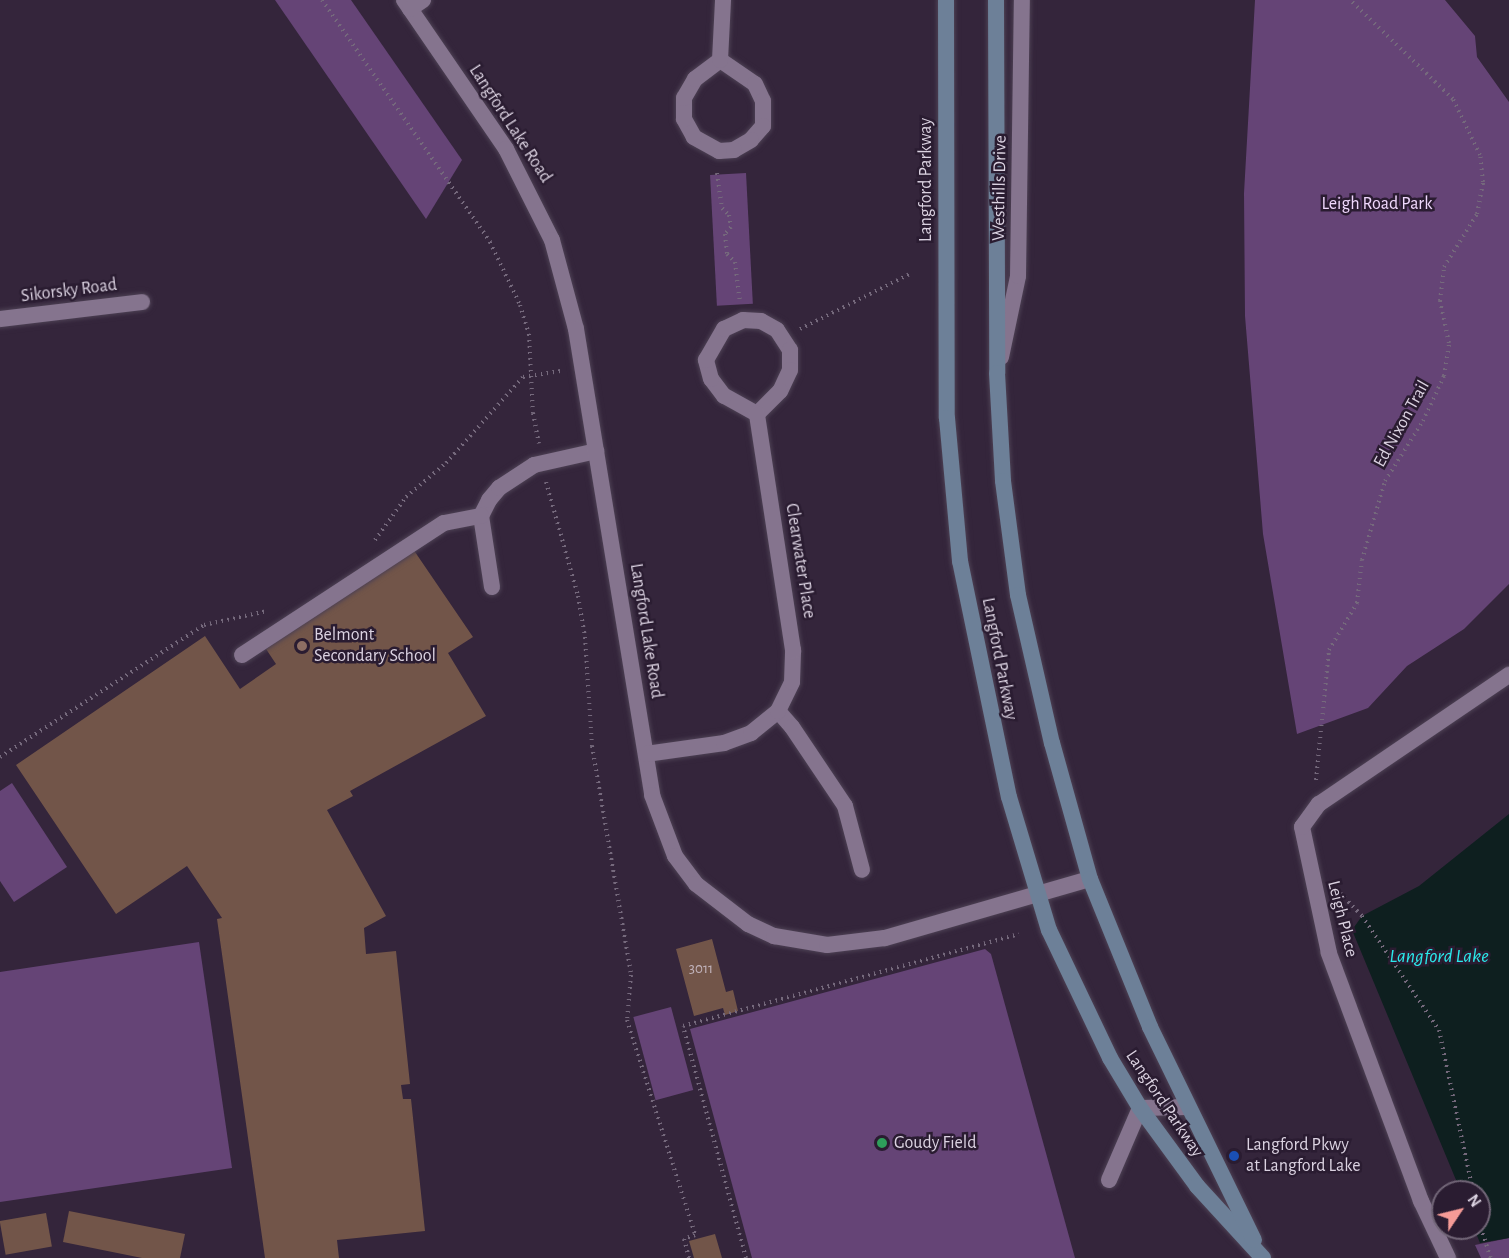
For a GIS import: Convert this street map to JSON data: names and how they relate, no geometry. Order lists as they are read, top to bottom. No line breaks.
{"streets":{"main road":["Langford Parkway"],"street":["Langford Lake Road","Westhills Drive","Sikorsky Road","Clearwater Place","Leigh Place"],"path":["Ed Nixon Trail"]},"crossings":[["Langford Lake Road","Langford Parkway"],["Langford Lake Road","Clearwater Place"],["Langford Parkway","Westhills Drive"],["Ed Nixon Trail","Leigh Place"]],"water":["Langford Lake"],"parks":["Leigh Road Park"],"places":["Belmont Secondary School","Goudy Field","Langford Pkwy at Langford Lake"],"house_numbers":["3011"],"north":"top right"}
